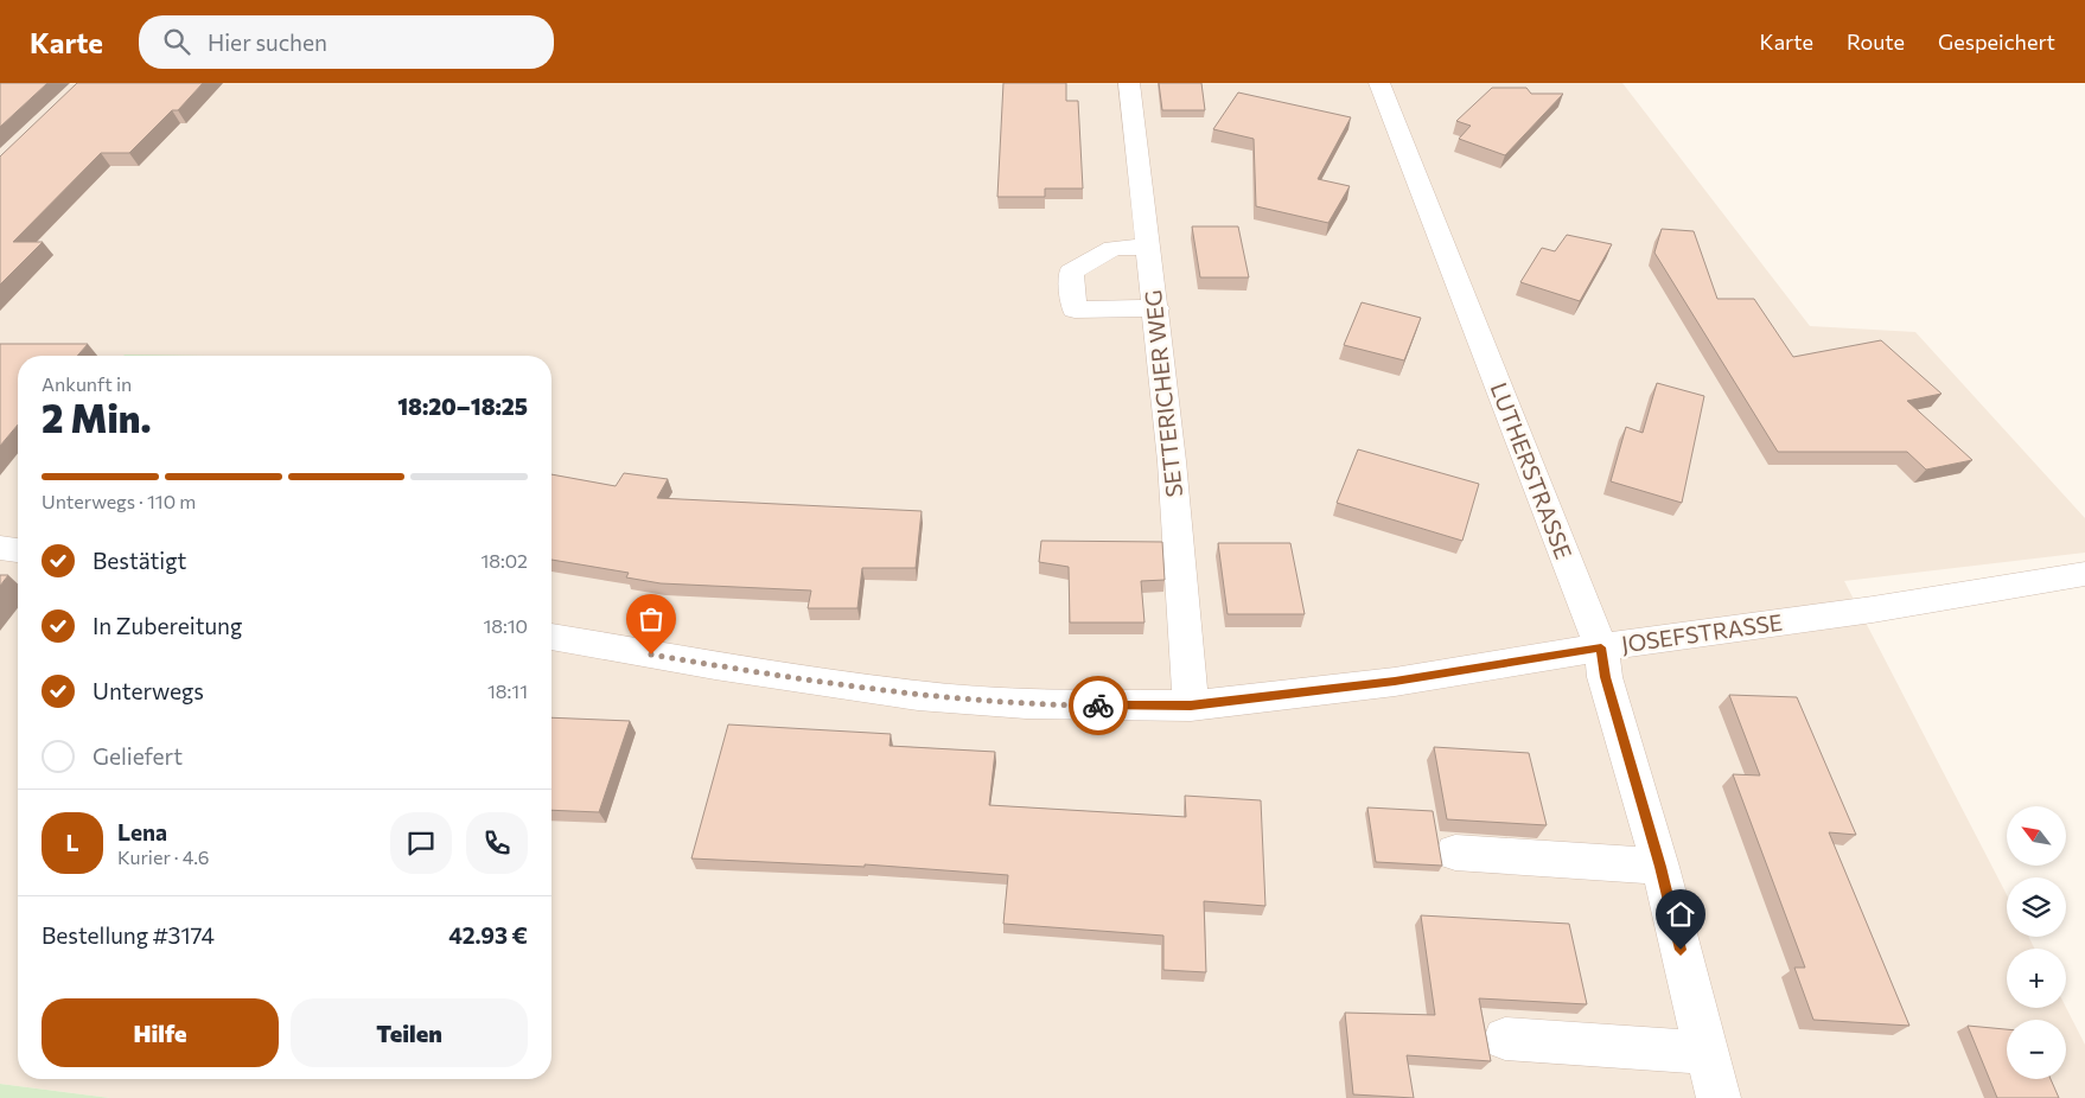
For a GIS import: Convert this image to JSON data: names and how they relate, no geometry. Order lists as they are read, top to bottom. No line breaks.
{"streets":{"street":["SETTERICHER WEG","LUTHERSTRASSE","JOSEFSTRASSE"]},"crossings":[["SETTERICHER WEG","JOSEFSTRASSE"],["LUTHERSTRASSE","JOSEFSTRASSE"]],"north":"top left","page":{"header":"Karte","search":"Hier suchen","nav":["Karte","Route","Gespeichert"],"heading":["2 Min.","Ankunft in","18:20–18:25"],"panel":["Lena","Kurier · 4.6","Bestellung #3174","42.93 €"],"bar":"Unterwegs · 110 m","list":[["Bestätigt","18:02"],["In Zubereitung","18:10"],["Unterwegs","18:11"],"Geliefert"],"map_buttons":["+","−"],"round":"L","buttons":["Hilfe","Teilen"]}}
